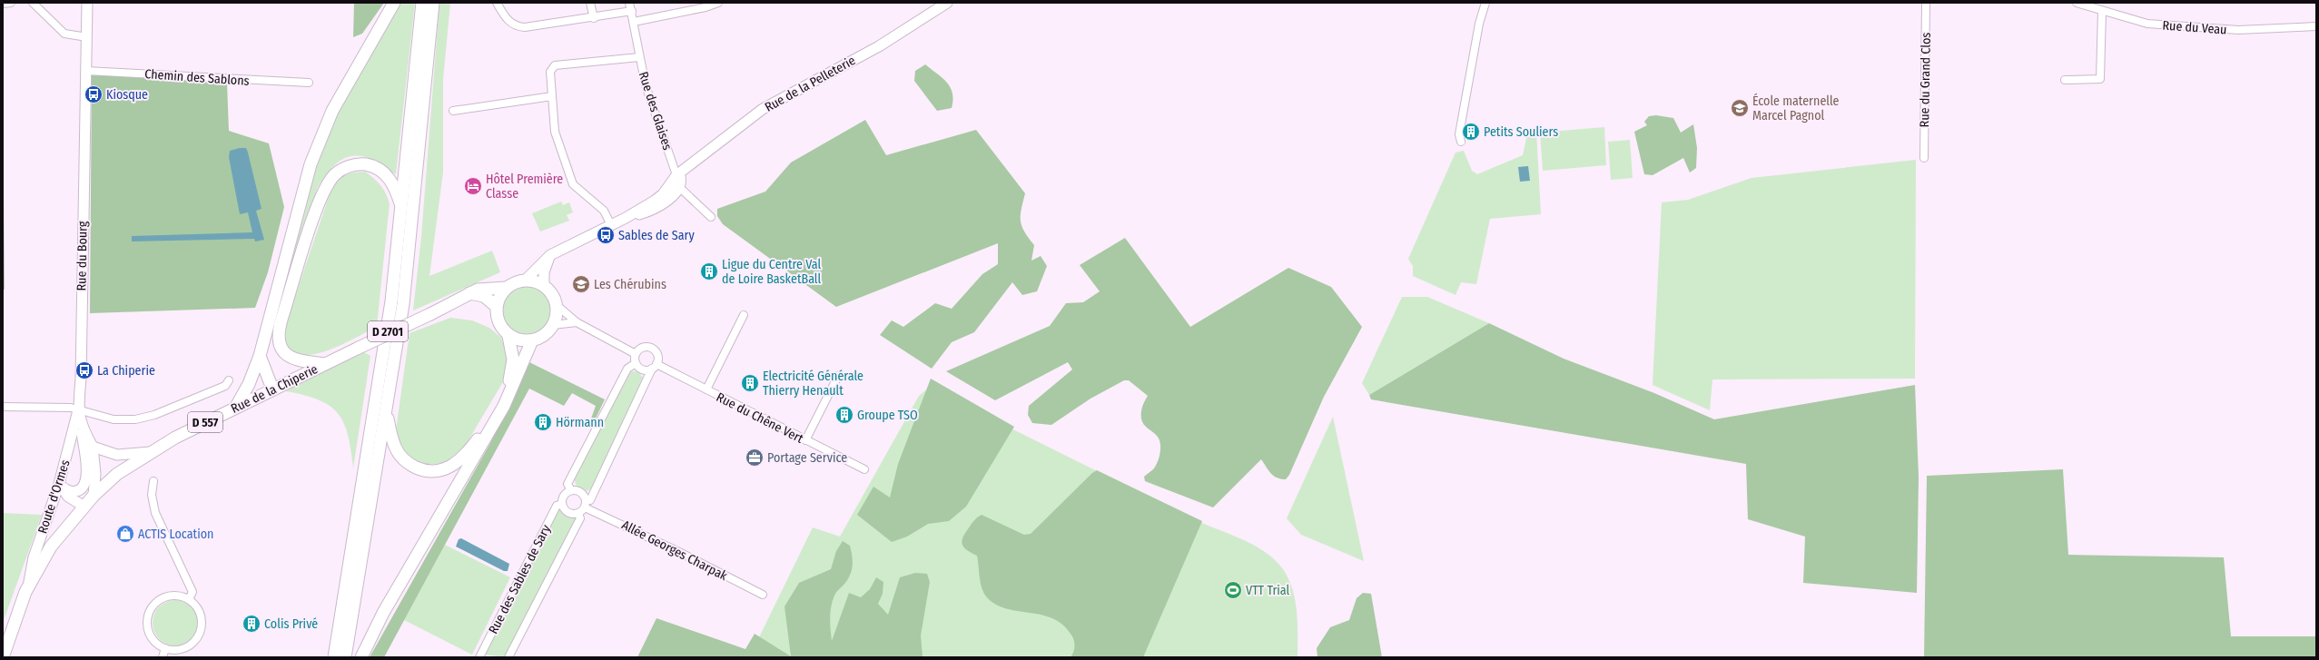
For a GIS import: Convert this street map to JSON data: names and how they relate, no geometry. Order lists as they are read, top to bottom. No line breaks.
{"streets":{"main road":["Rue de la Pelleterie","Rue du Bourg","D 2701","Rue de la Chiperie","D 557","Route d'Ormes"],"street":["Rue du Veau","Chemin des Sablons","Rue du Grand Clos","Rue des Glaises","Rue du Chêne Vert","Allée Georges Charpak","Rue des Sables de Sary"]},"crossings":[["Chemin des Sablons","Rue du Bourg"],["Rue de la Pelleterie","Rue des Glaises"],["Rue de la Pelleterie","D 557"],["Rue du Bourg","Route d'Ormes"],["Rue de la Chiperie","D 557"],["Rue de la Chiperie","Route d'Ormes"],["Allée Georges Charpak","Rue des Sables de Sary"]],"places":{"bus stop":["Kiosque","Sables de Sary","La Chiperie"],"school or university":["École maternelle Marcel Pagnol","Les Chérubins"],"building":["Petits Souliers","Ligue du Centre Val de Loire BasketBall","Electricité Générale Thierry Henault","Groupe TSO","Hörmann","Colis Privé"],"hotel":["Hôtel Première Classe"],"office":["Portage Service"],"shop":["ACTIS Location"],"sports":["VTT Trial"]}}
